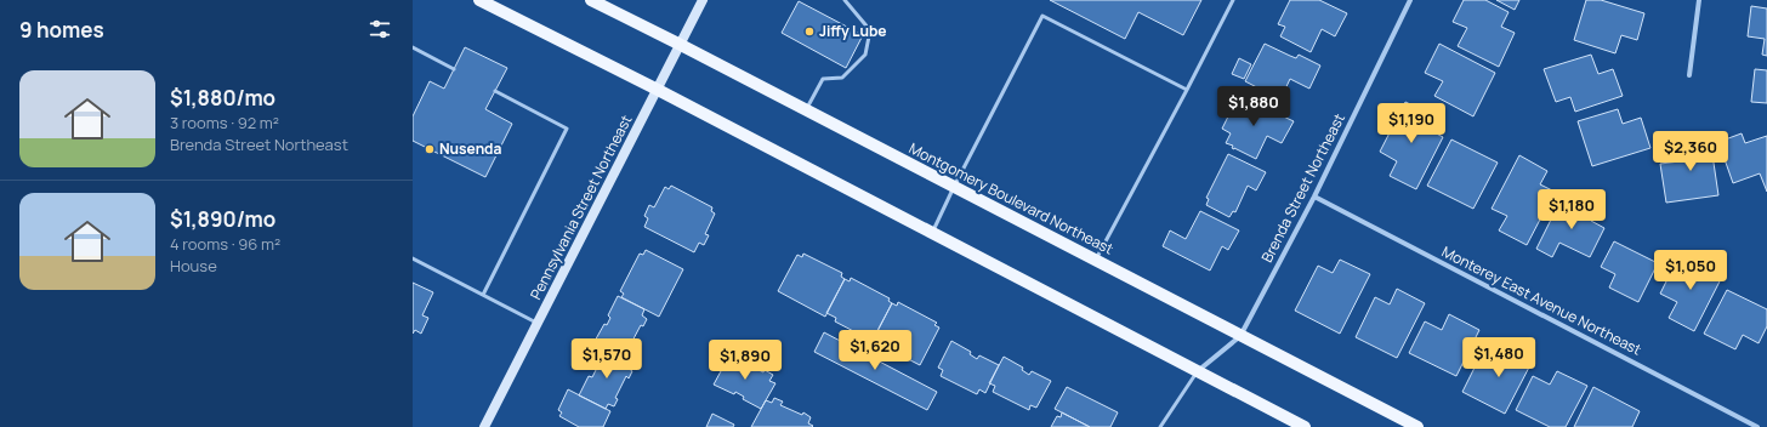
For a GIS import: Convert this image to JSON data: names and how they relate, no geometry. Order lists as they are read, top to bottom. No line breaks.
{"streets":{"main road":["Montgomery Boulevard Northeast"],"street":["Brenda Street Northeast","Pennsylvania Street Northeast","Monterey East Avenue Northeast"]},"crossings":[["Brenda Street Northeast","Montgomery Boulevard Northeast"],["Brenda Street Northeast","Monterey East Avenue Northeast"],["Montgomery Boulevard Northeast","Pennsylvania Street Northeast"]],"places":["Jiffy Lube","Nusenda"],"page":{"heading":"9 homes","list":[{"name":"$1,880/mo","note":"3 rooms · 92 m² · Brenda Street Northeast"},{"name":"$1,890/mo","note":"4 rooms · 96 m² · House"}],"price":["$1,880","$1,190","$2,360","$1,180","$1,050","$1,620","$1,480","$1,570","$1,890"]}}
